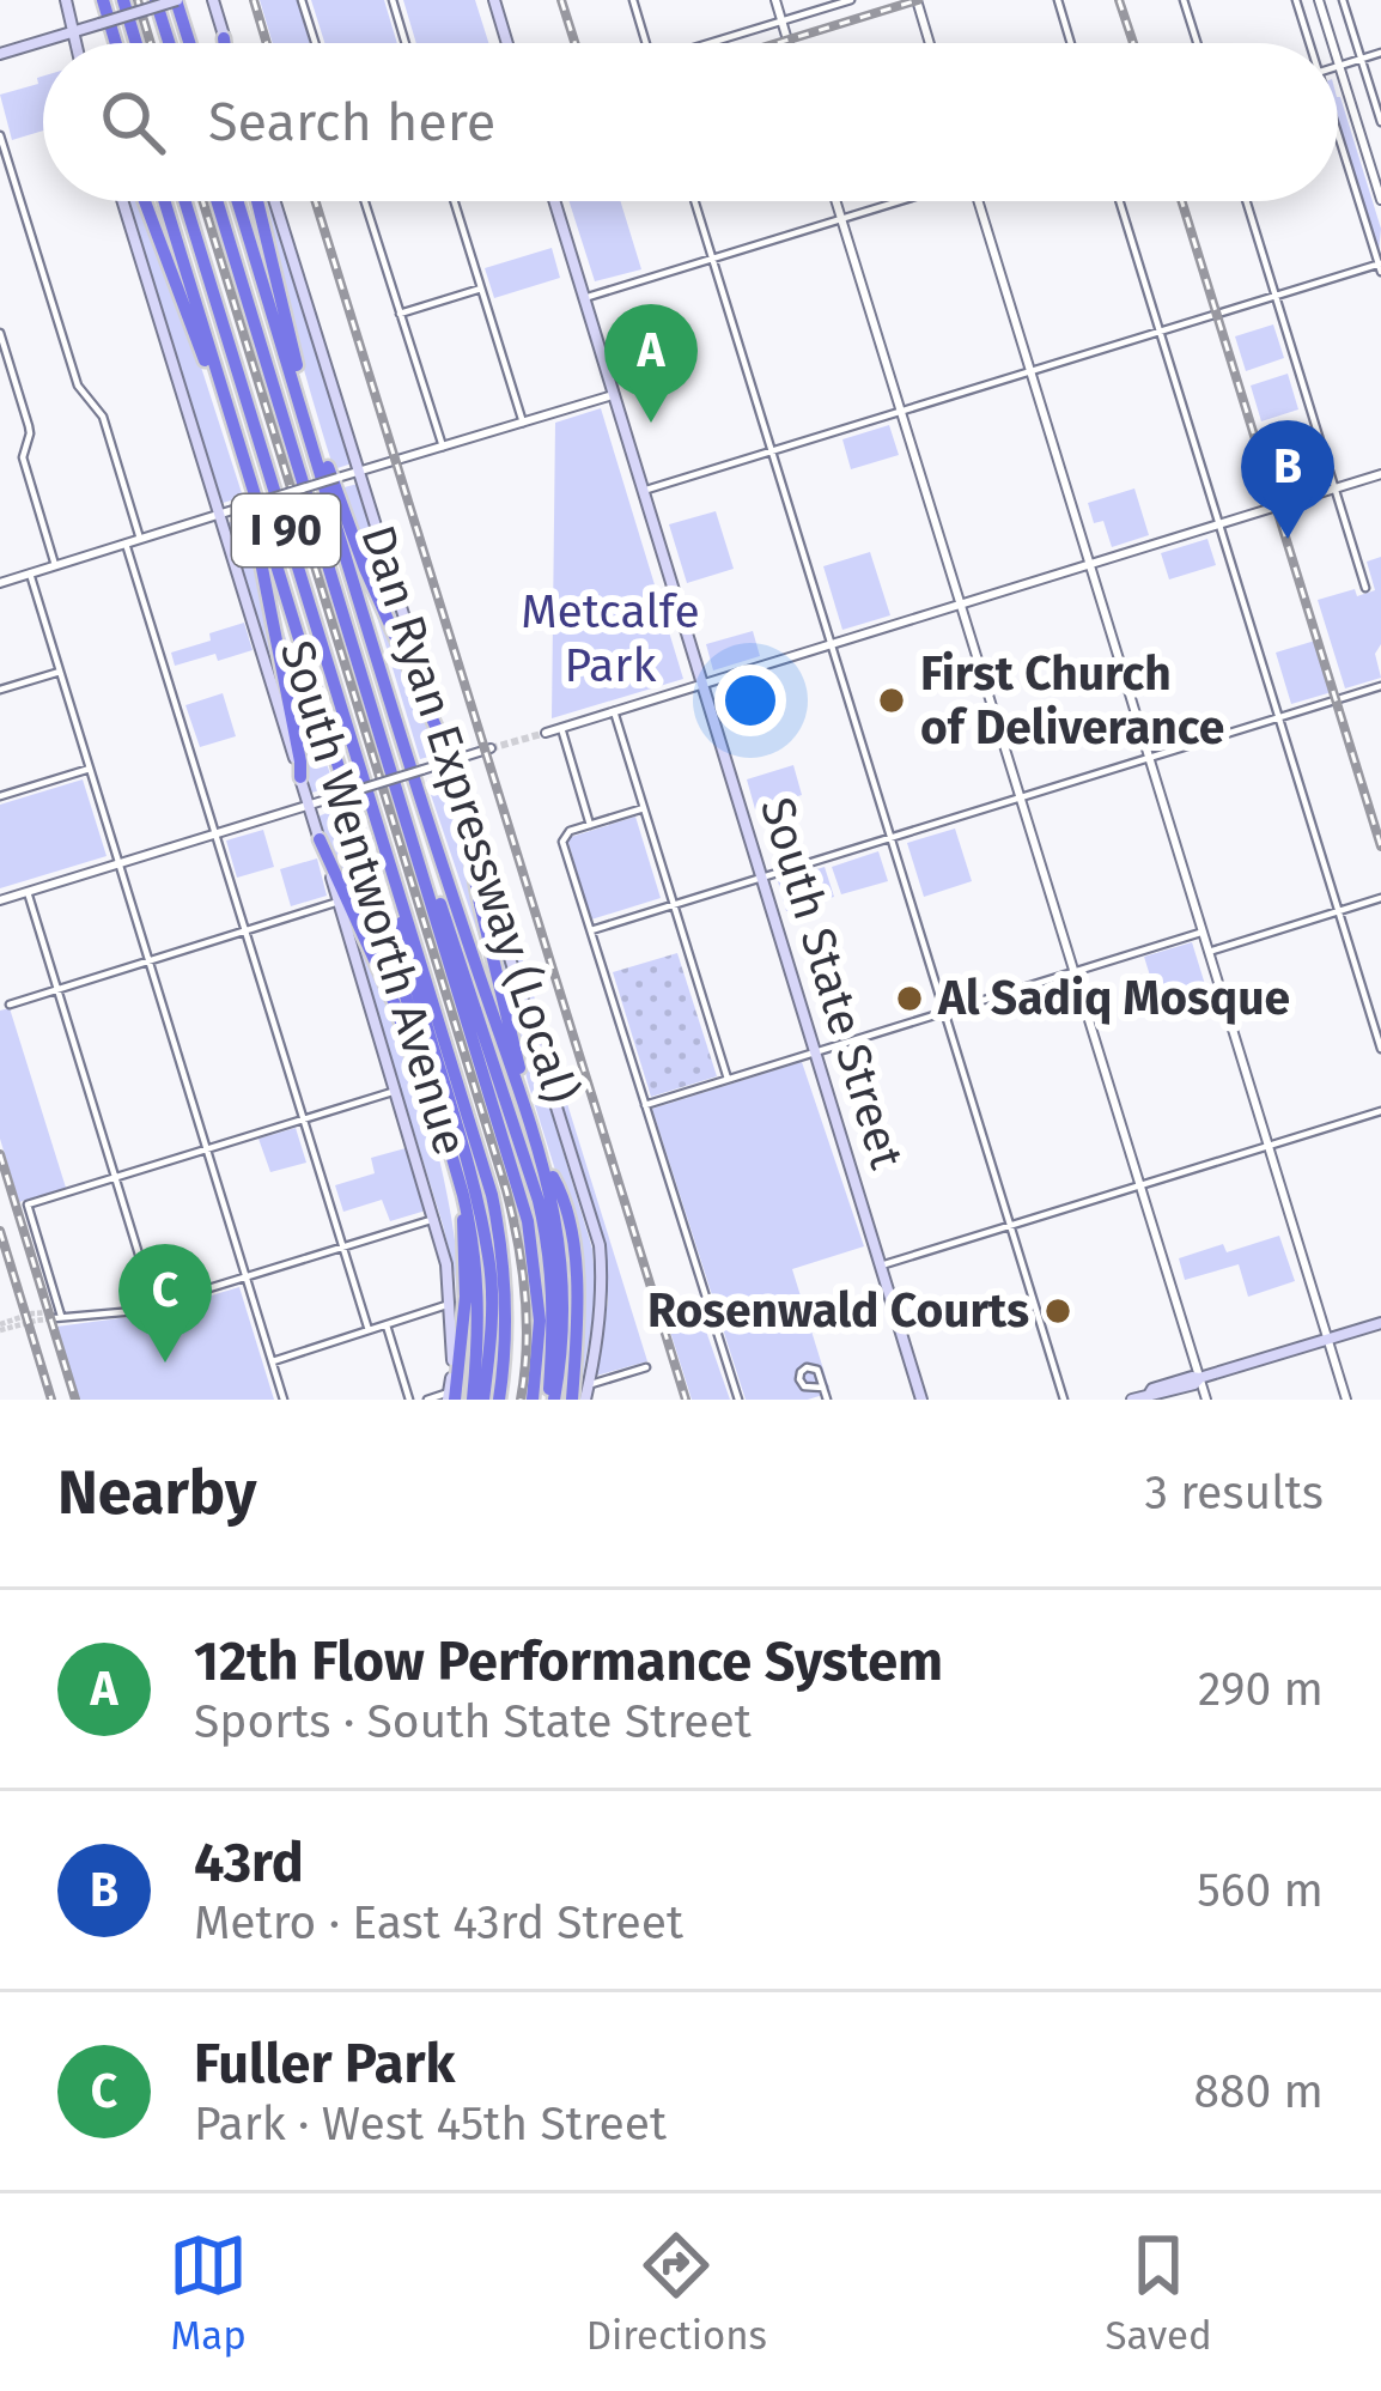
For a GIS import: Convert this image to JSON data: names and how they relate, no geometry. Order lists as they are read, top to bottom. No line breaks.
{"streets":{"highway":["I 90","Dan Ryan Expressway (Local)"],"main road":["South Wentworth Avenue","South State Street"]},"parks":["Metcalfe Park"],"places":["First Church of Deliverance","Al Sadiq Mosque","Rosenwald Courts"],"page":{"search":"Search here","pins":["A","B","C"],"heading":["Nearby","3 results"],"list":[{"mark":"A","name":"12th Flow Performance System","note":"Sports · South State Street","value":"290 m"},{"mark":"B","name":"43rd","note":"Metro · East 43rd Street","value":"560 m"},{"mark":"C","name":"Fuller Park","note":"Park · West 45th Street","value":"880 m"}],"nav":["Map","Directions","Saved"]}}
